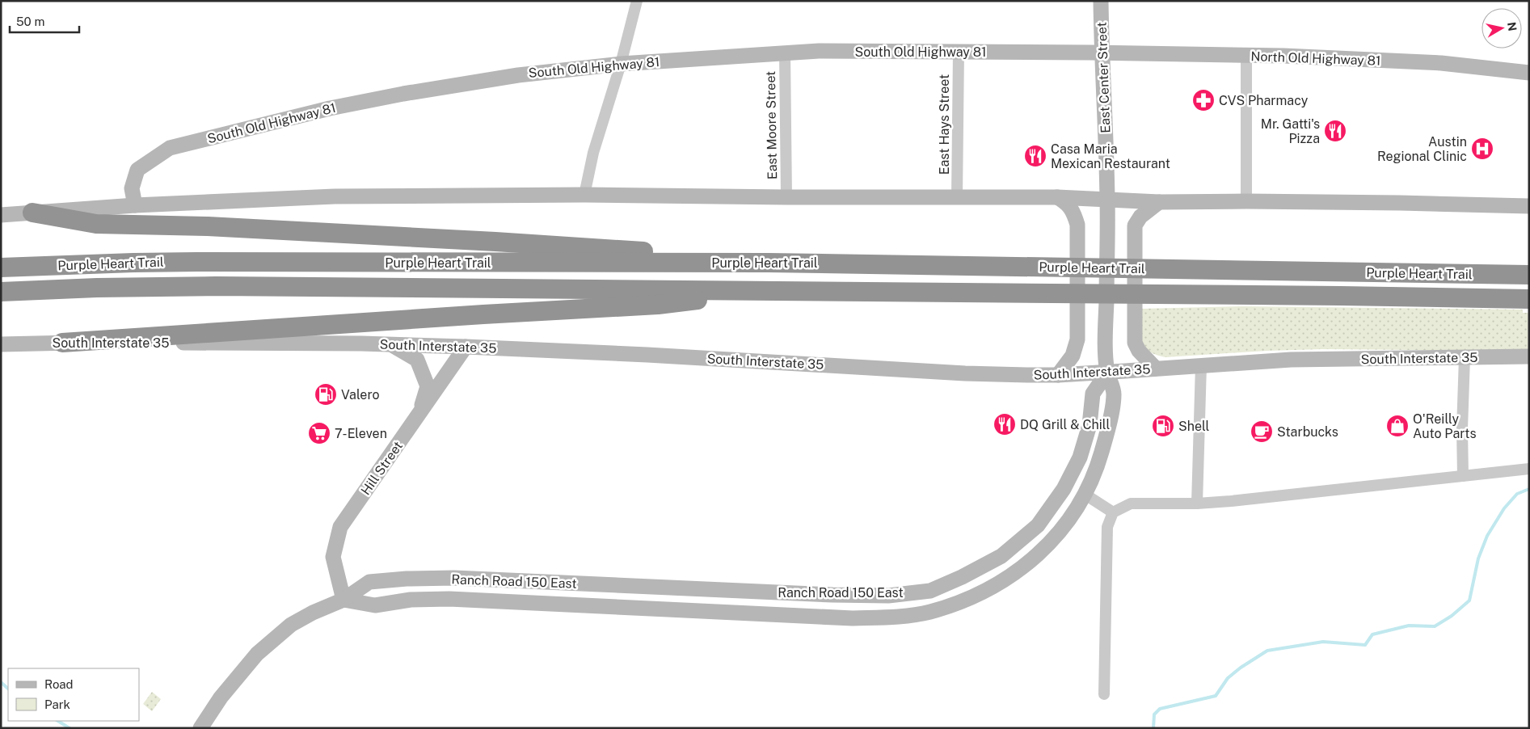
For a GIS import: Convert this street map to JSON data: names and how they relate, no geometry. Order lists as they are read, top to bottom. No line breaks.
{"streets":{"highway":["Purple Heart Trail"],"main road":["South Old Highway 81","North Old Highway 81","East Center Street","South Interstate 35","Hill Street","Ranch Road 150 East"],"street":["East Hays Street","East Moore Street"]},"crossings":[["South Old Highway 81","North Old Highway 81"],["South Old Highway 81","East Center Street"],["South Old Highway 81","East Hays Street"],["South Old Highway 81","East Moore Street"],["North Old Highway 81","East Center Street"],["East Center Street","South Interstate 35"],["East Center Street","Ranch Road 150 East"],["South Interstate 35","Hill Street"],["South Interstate 35","Ranch Road 150 East"],["Hill Street","Ranch Road 150 East"]],"places":{"pharmacy":["CVS Pharmacy"],"restaurant":["Mr. Gatti's Pizza","Casa Maria Mexican Restaurant","DQ Grill & Chill"],"hospital":["Austin Regional Clinic"],"fuel station":["Valero","Shell"],"shop":["O'Reilly Auto Parts"],"cafe":["Starbucks"],"supermarket":["7-Eleven"]},"legend":["Road","Park"],"scale_bar":"50 m","north":"right"}
